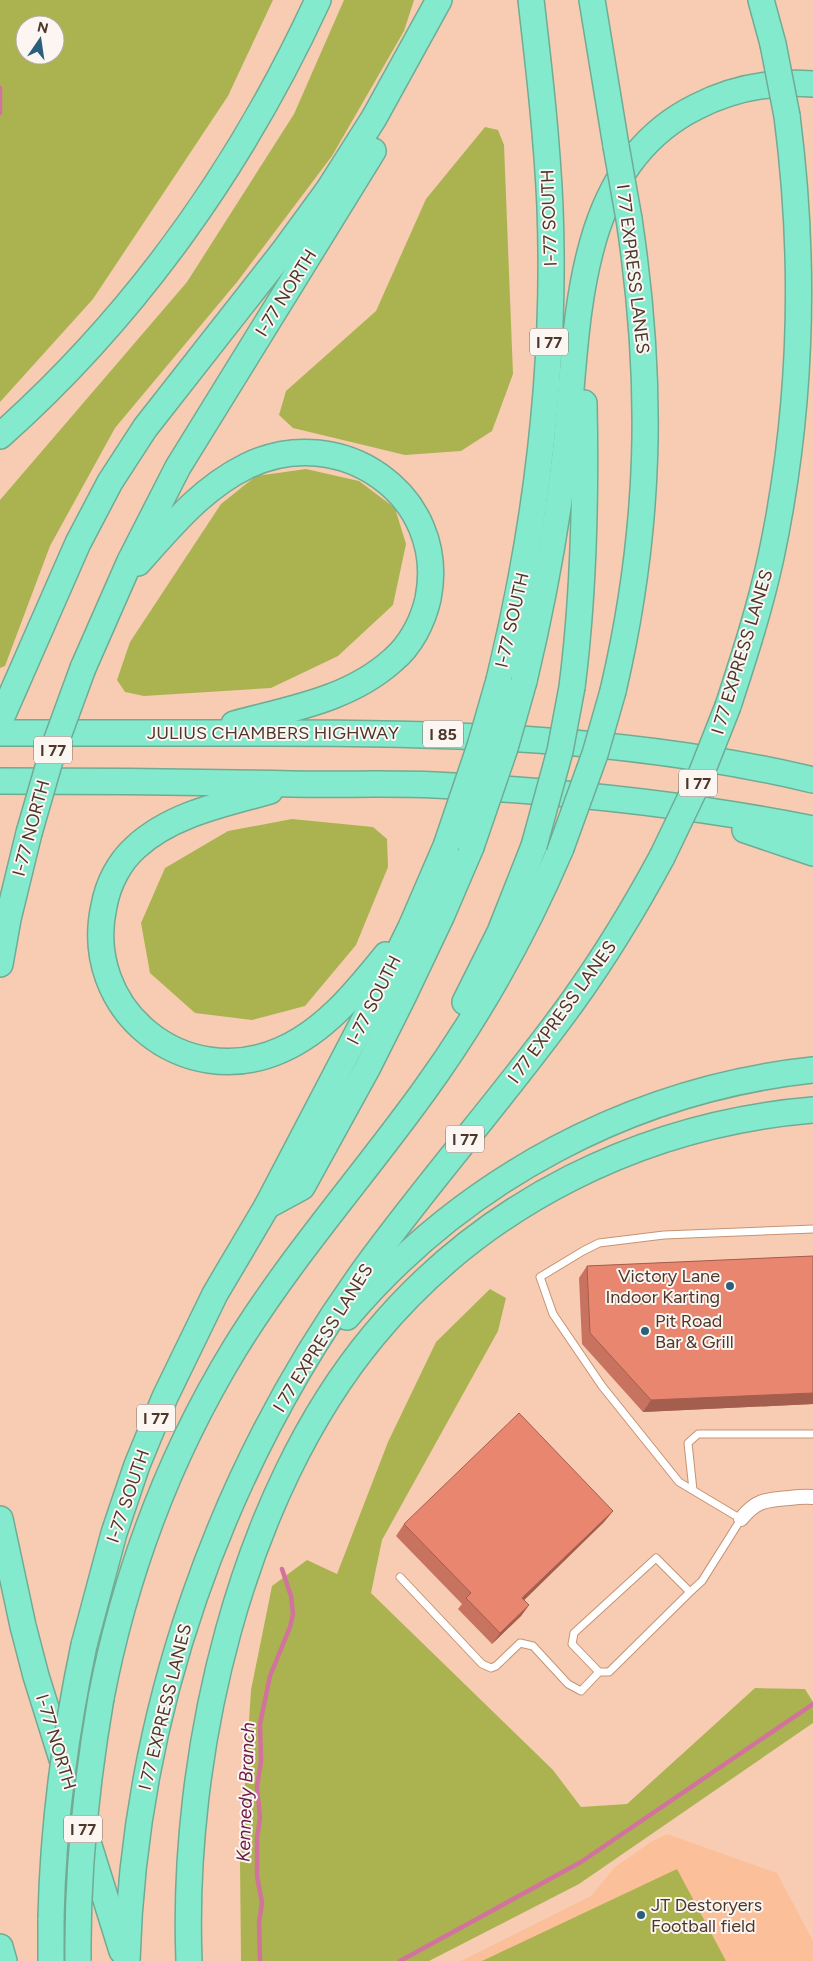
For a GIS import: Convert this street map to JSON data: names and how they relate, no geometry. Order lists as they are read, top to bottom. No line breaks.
{"streets":{"highway":["I-77 SOUTH","I 77 EXPRESS LANES","I-77 NORTH","I 77","JULIUS CHAMBERS HIGHWAY","I 85"]},"crossings":[["I 77 EXPRESS LANES","I-77 NORTH"]],"water":["Kennedy Branch"],"places":["Victory Lane Indoor Karting","Pit Road Bar & Grill","JT Destoryers Football field"],"north":"top"}
